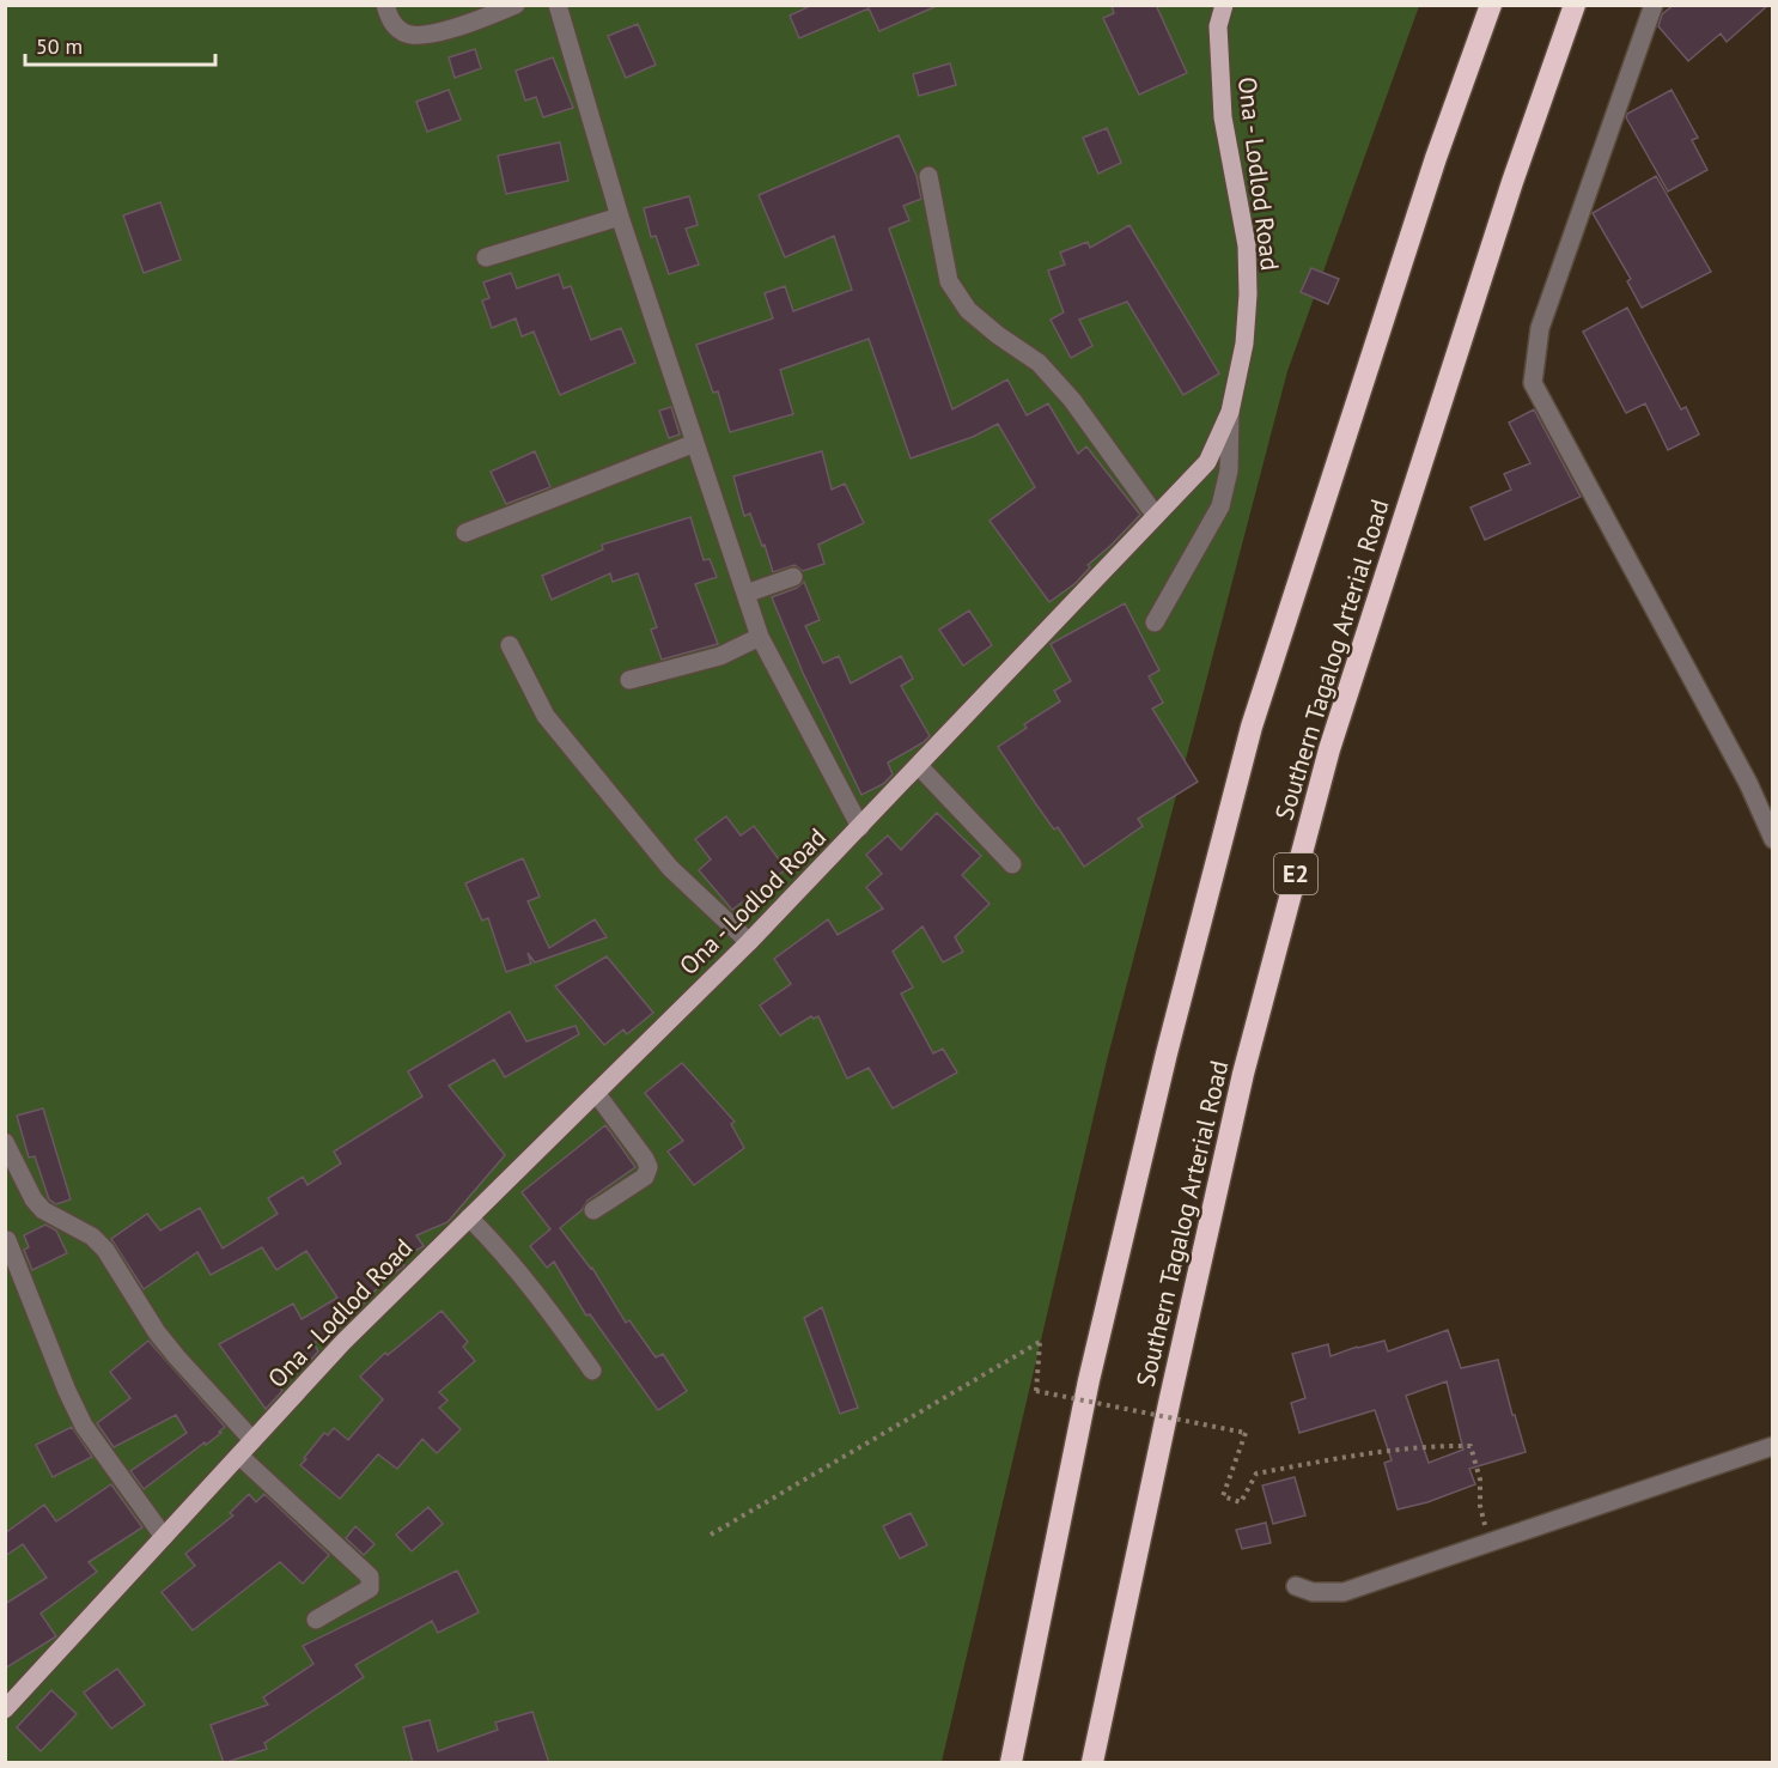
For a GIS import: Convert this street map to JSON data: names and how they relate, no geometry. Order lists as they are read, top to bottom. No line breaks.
{"streets":{"highway":["Southern Tagalog Arterial Road","E2"],"main road":["Ona - Lodlod Road"]},"scale_bar":"50 m"}
